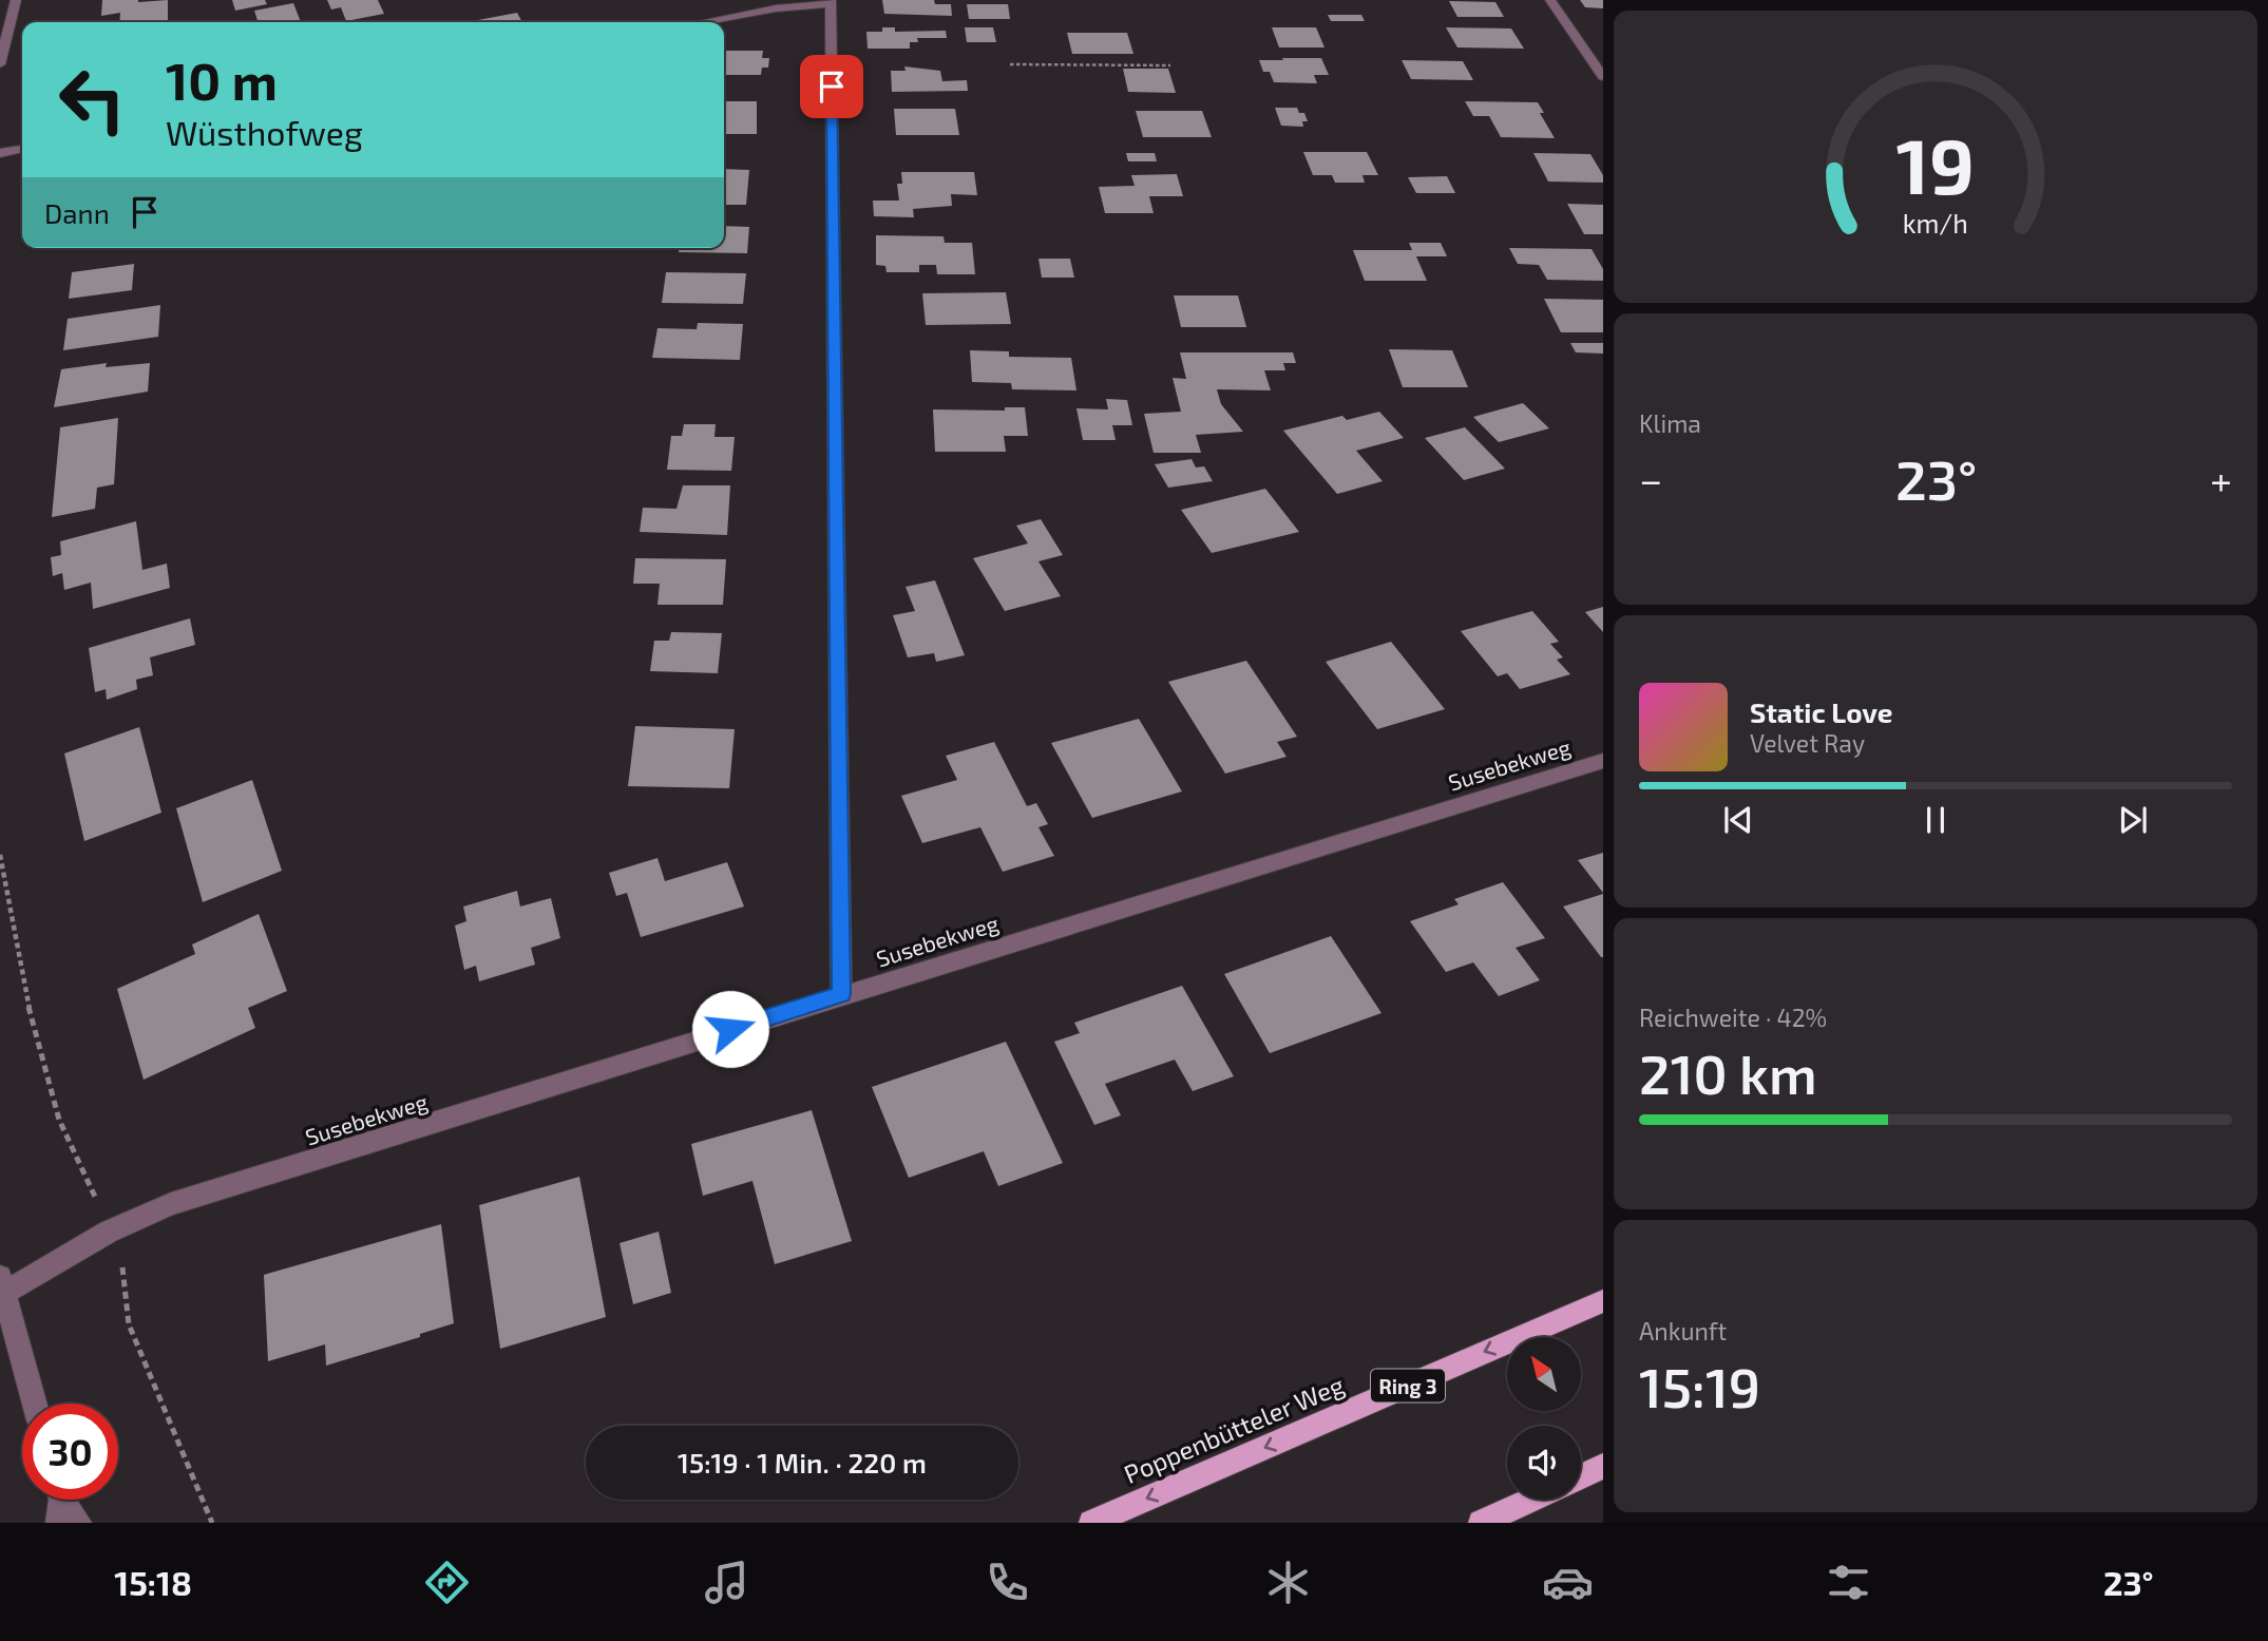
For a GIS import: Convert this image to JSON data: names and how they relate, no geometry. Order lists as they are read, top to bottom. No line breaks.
{"streets":{"main road":["Ring 3","Poppenbütteler Weg"],"street":["Susebekweg"]},"one_way":["Poppenbütteler Weg"],"north":"top left","page":{"turn":["10 m","Wüsthofweg"],"then":"Dann","tile":["Klima",["Reichweite · 42%","210 km"],["Ankunft","15:19"]],"heat":["−","23°","+"],"song":["Static Love","Velvet Ray"],"limit":"30","trip":"15:19 · 1 Min. · 220 m","tabs":["15:18","23°"],"gauge":["19","km/h"]}}
